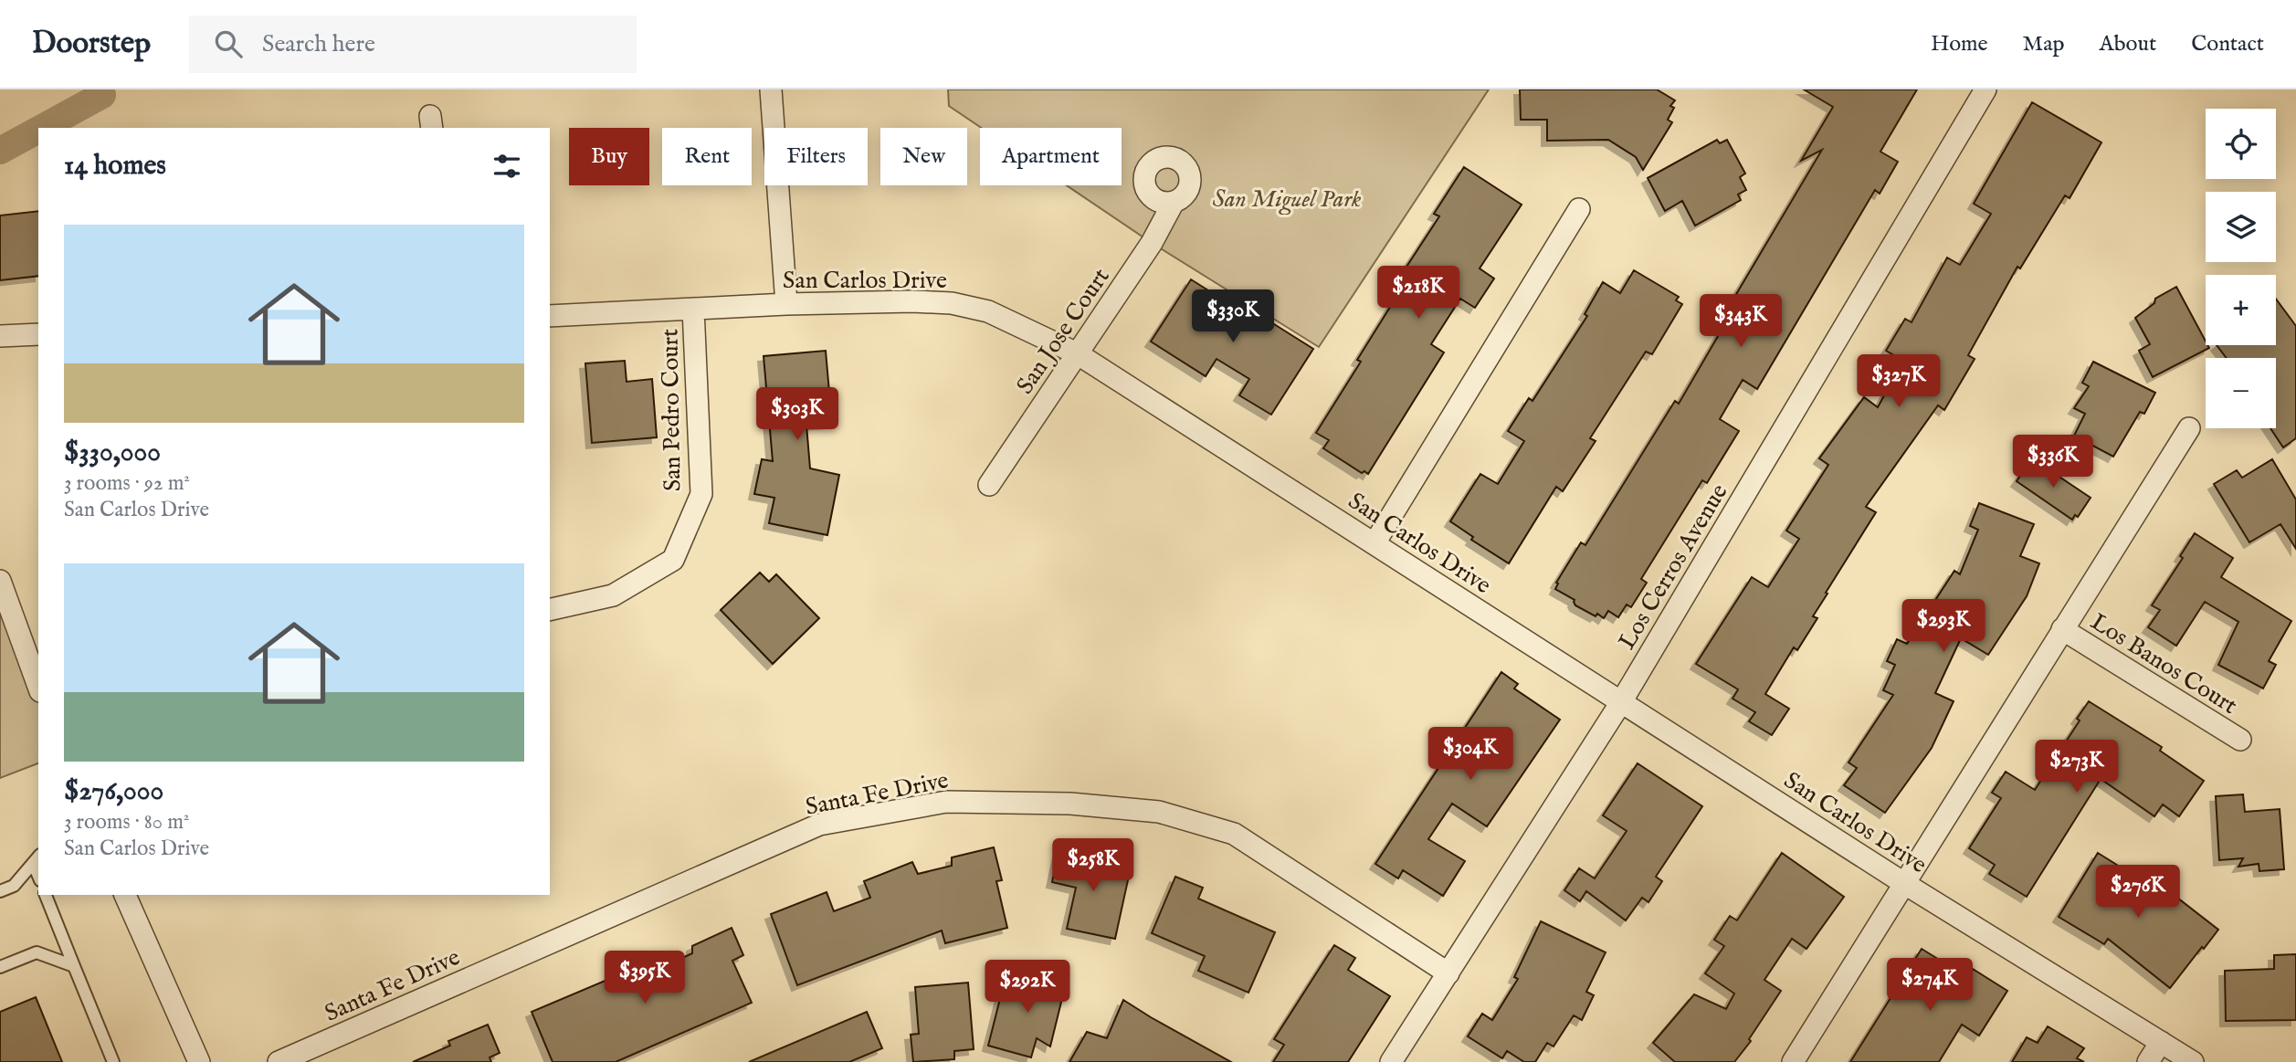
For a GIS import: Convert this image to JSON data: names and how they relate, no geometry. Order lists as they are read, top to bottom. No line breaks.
{"streets":{"street":["San Carlos Drive","San Jose Court","San Pedro Court","Los Cerros Avenue","Los Banos Court","Santa Fe Drive"]},"crossings":[["San Carlos Drive","San Jose Court"],["San Carlos Drive","San Pedro Court"],["San Carlos Drive","Los Cerros Avenue"],["Los Cerros Avenue","Santa Fe Drive"]],"parks":["San Miguel Park"],"page":{"header":"Doorstep","search":"Search here","nav":["Home","Map","About","Contact"],"map_buttons":["+","−"],"chip":["Buy","Rent","Filters","New","Apartment"],"heading":"14 homes","list":[{"name":"$330,000","note":"3 rooms · 92 m² · San Carlos Drive"},{"name":"$276,000","note":"3 rooms · 80 m² · San Carlos Drive"}],"price":["$218K","$330K","$343K","$327K","$303K","$336K","$293K","$304K","$273K","$258K","$276K","$395K","$274K","$292K"]}}
